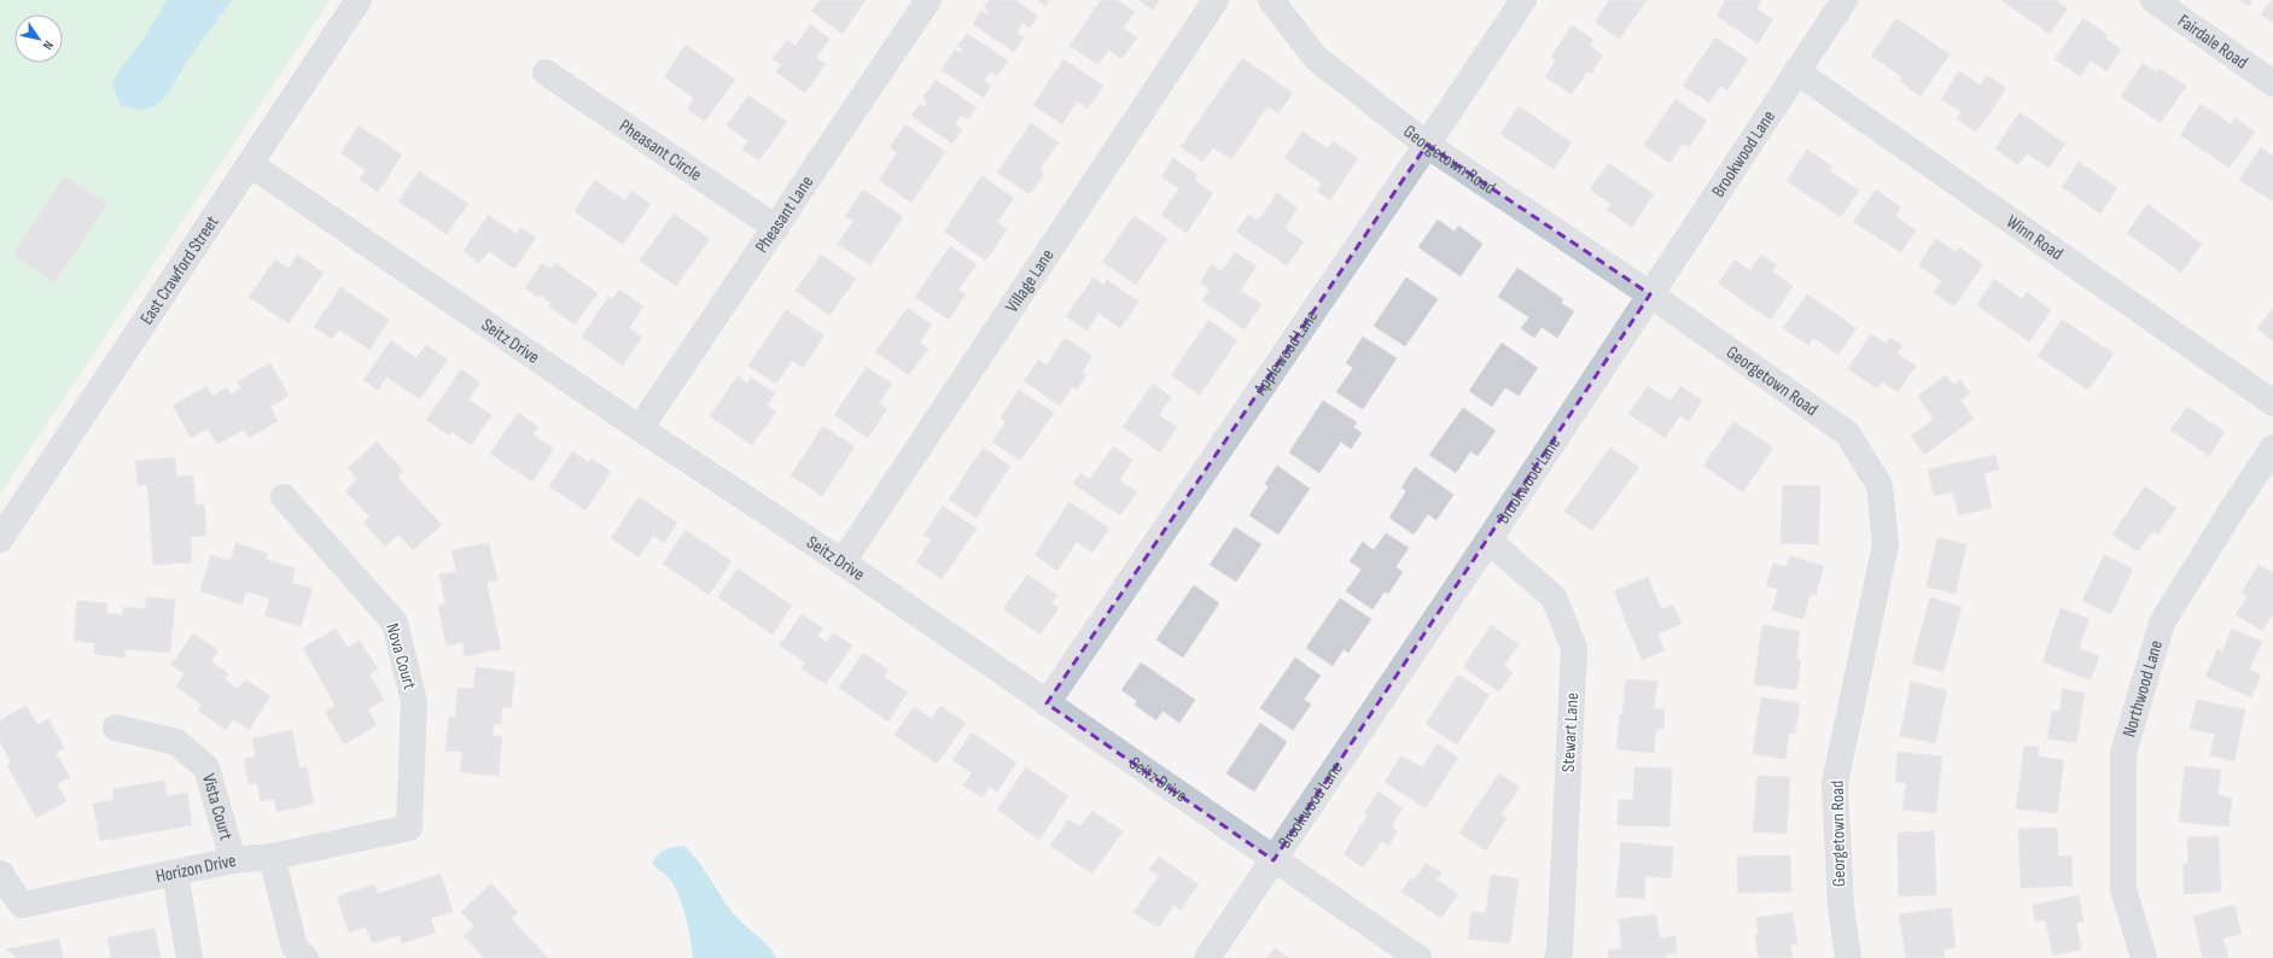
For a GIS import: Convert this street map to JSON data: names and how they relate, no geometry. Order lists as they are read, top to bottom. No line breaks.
{"streets":{"street":["Fairdale Road","Pheasant Circle","Brookwood Lane","Georgetown Road","Pheasant Lane","Winn Road","East Crawford Street","Village Lane","Seitz Drive","Applewood Lane","Nova Court","Northwood Lane","Stewart Lane","Vista Court","Horizon Drive"]},"crossings":[["Pheasant Circle","Pheasant Lane"],["Brookwood Lane","Georgetown Road"],["Brookwood Lane","Winn Road"],["Brookwood Lane","Seitz Drive"],["Brookwood Lane","Stewart Lane"],["Georgetown Road","Applewood Lane"],["Pheasant Lane","Seitz Drive"],["East Crawford Street","Seitz Drive"],["Village Lane","Seitz Drive"],["Seitz Drive","Applewood Lane"],["Nova Court","Horizon Drive"],["Vista Court","Horizon Drive"]],"north":"bottom right"}
